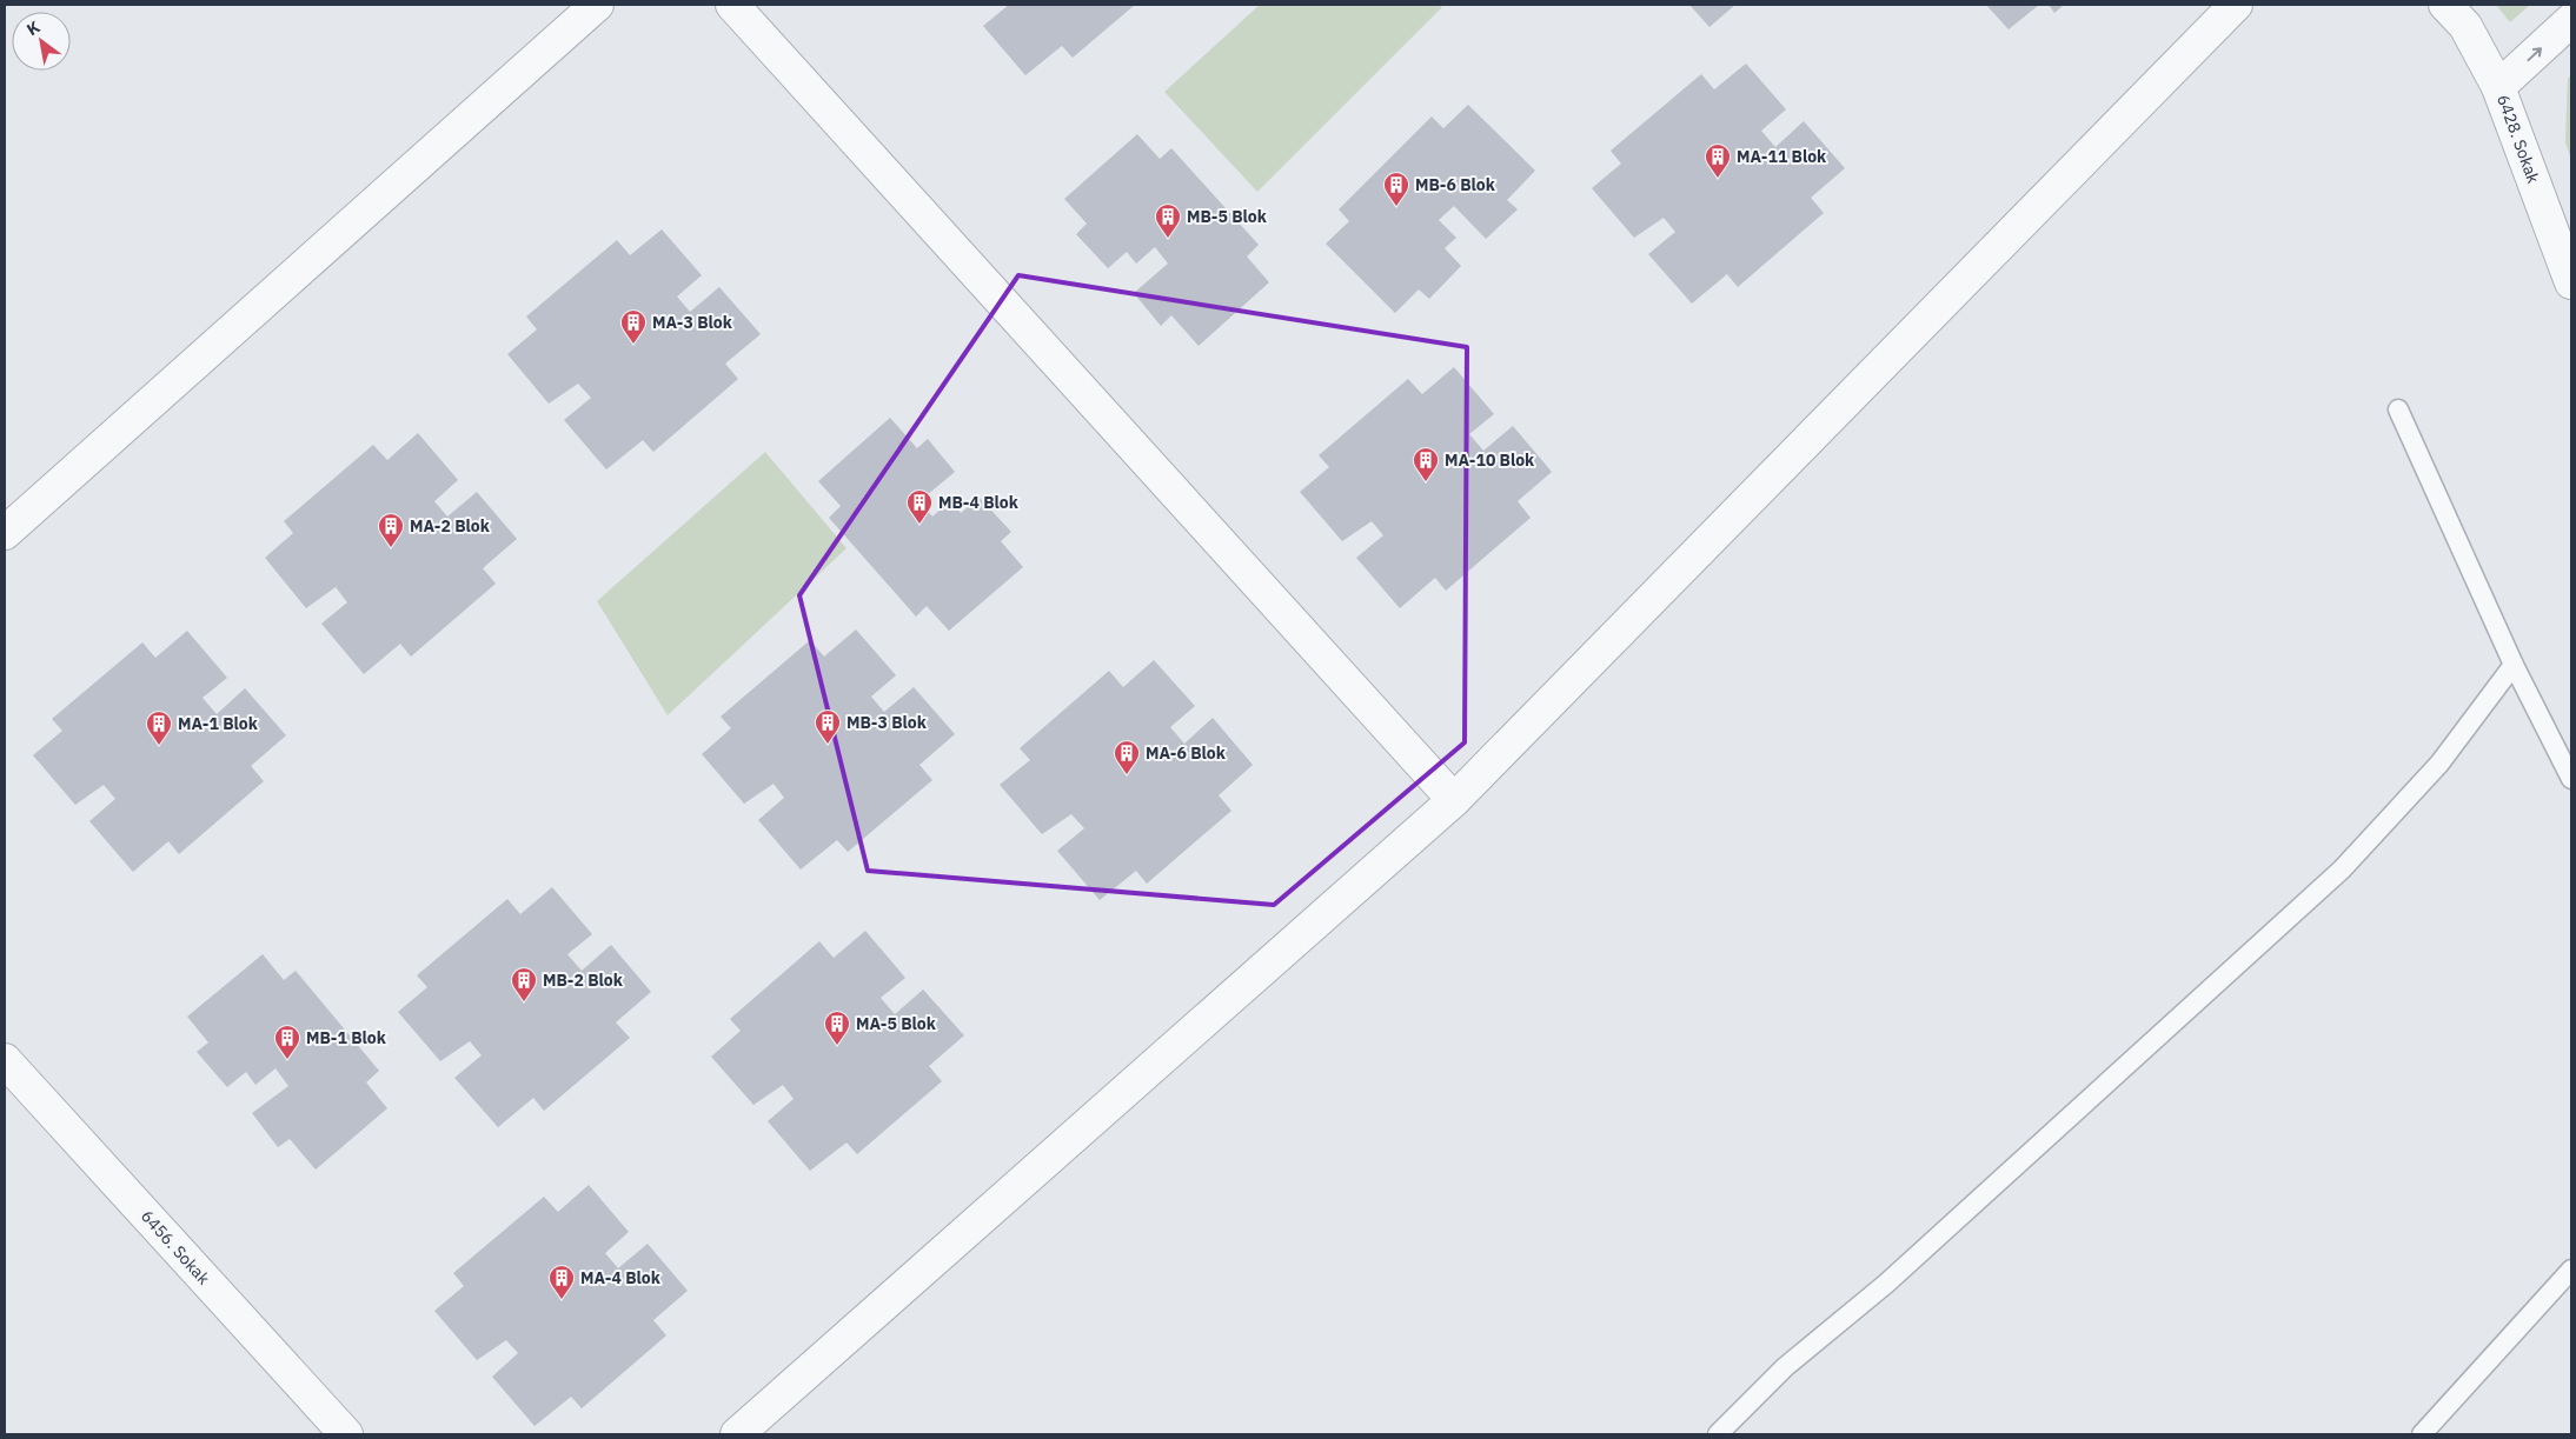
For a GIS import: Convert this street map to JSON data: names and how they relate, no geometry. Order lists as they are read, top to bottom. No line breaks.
{"streets":{"street":["6428. Sokak","6456. Sokak"]},"places":{"building":["MA-11 Blok","MB-6 Blok","MB-5 Blok","MA-3 Blok","MA-10 Blok","MB-4 Blok","MA-2 Blok","MB-3 Blok","MA-1 Blok","MA-6 Blok","MB-2 Blok","MA-5 Blok","MB-1 Blok","MA-4 Blok"]},"north":"top left"}
